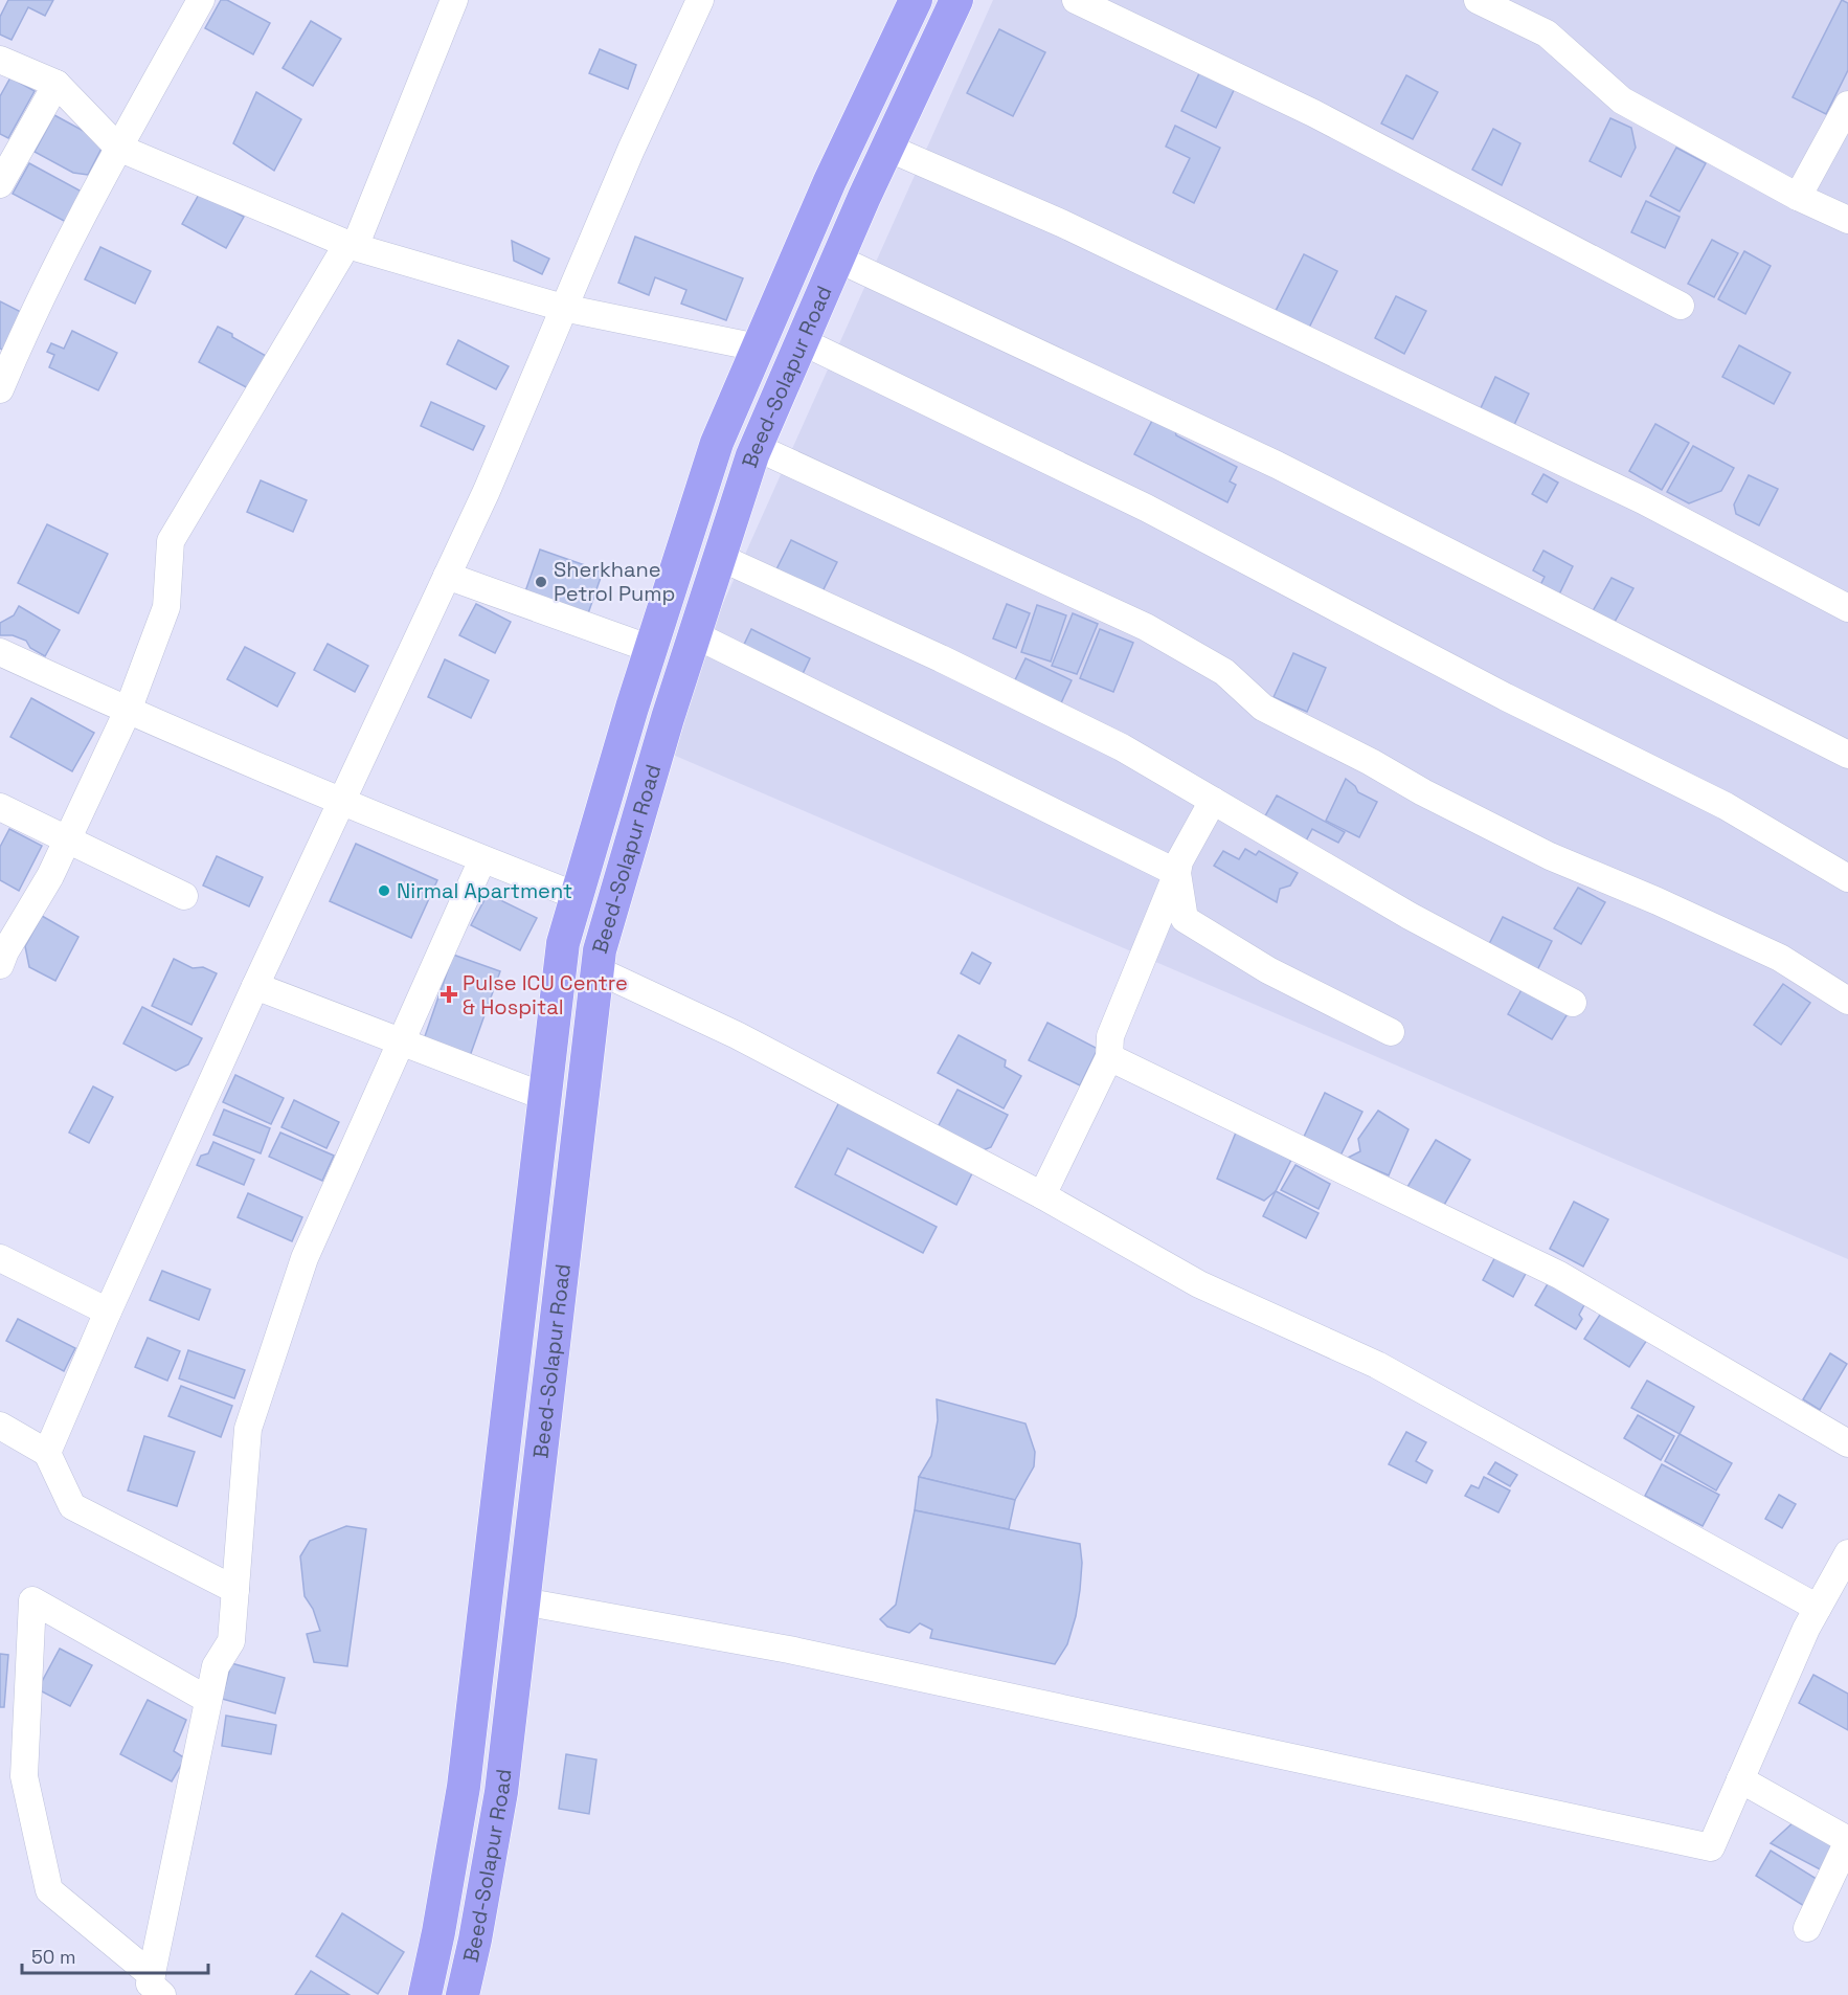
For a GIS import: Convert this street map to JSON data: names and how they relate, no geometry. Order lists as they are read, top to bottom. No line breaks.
{"streets":{"main road":["Beed-Solapur Road"]},"places":{"other":["Sherkhane Petrol Pump","Nirmal Apartment"],"health":["Pulse ICU Centre & Hospital"]},"scale_bar":"50 m"}
